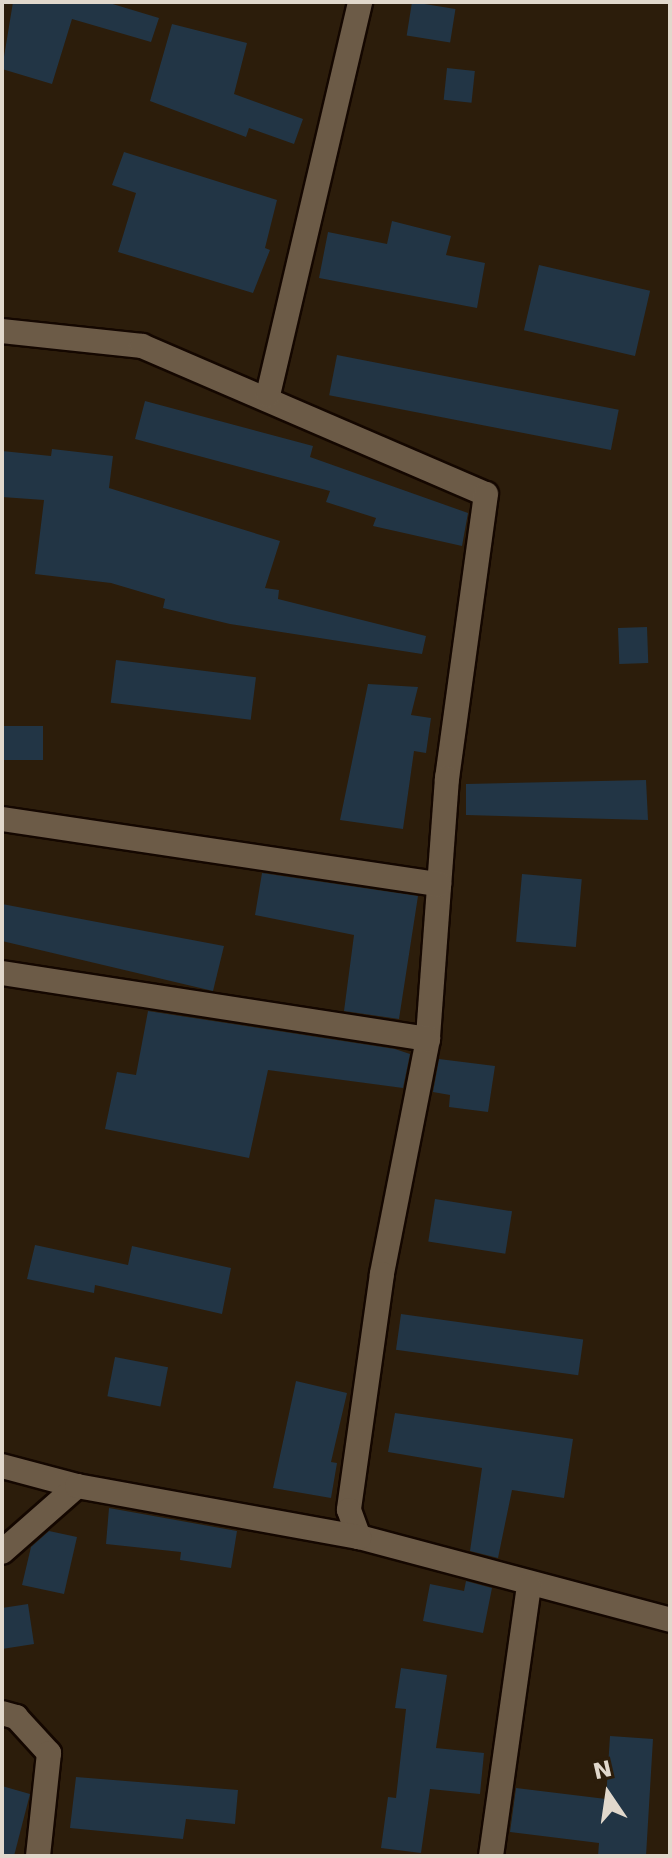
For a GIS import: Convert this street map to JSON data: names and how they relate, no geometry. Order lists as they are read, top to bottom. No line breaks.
{"north":"top"}
